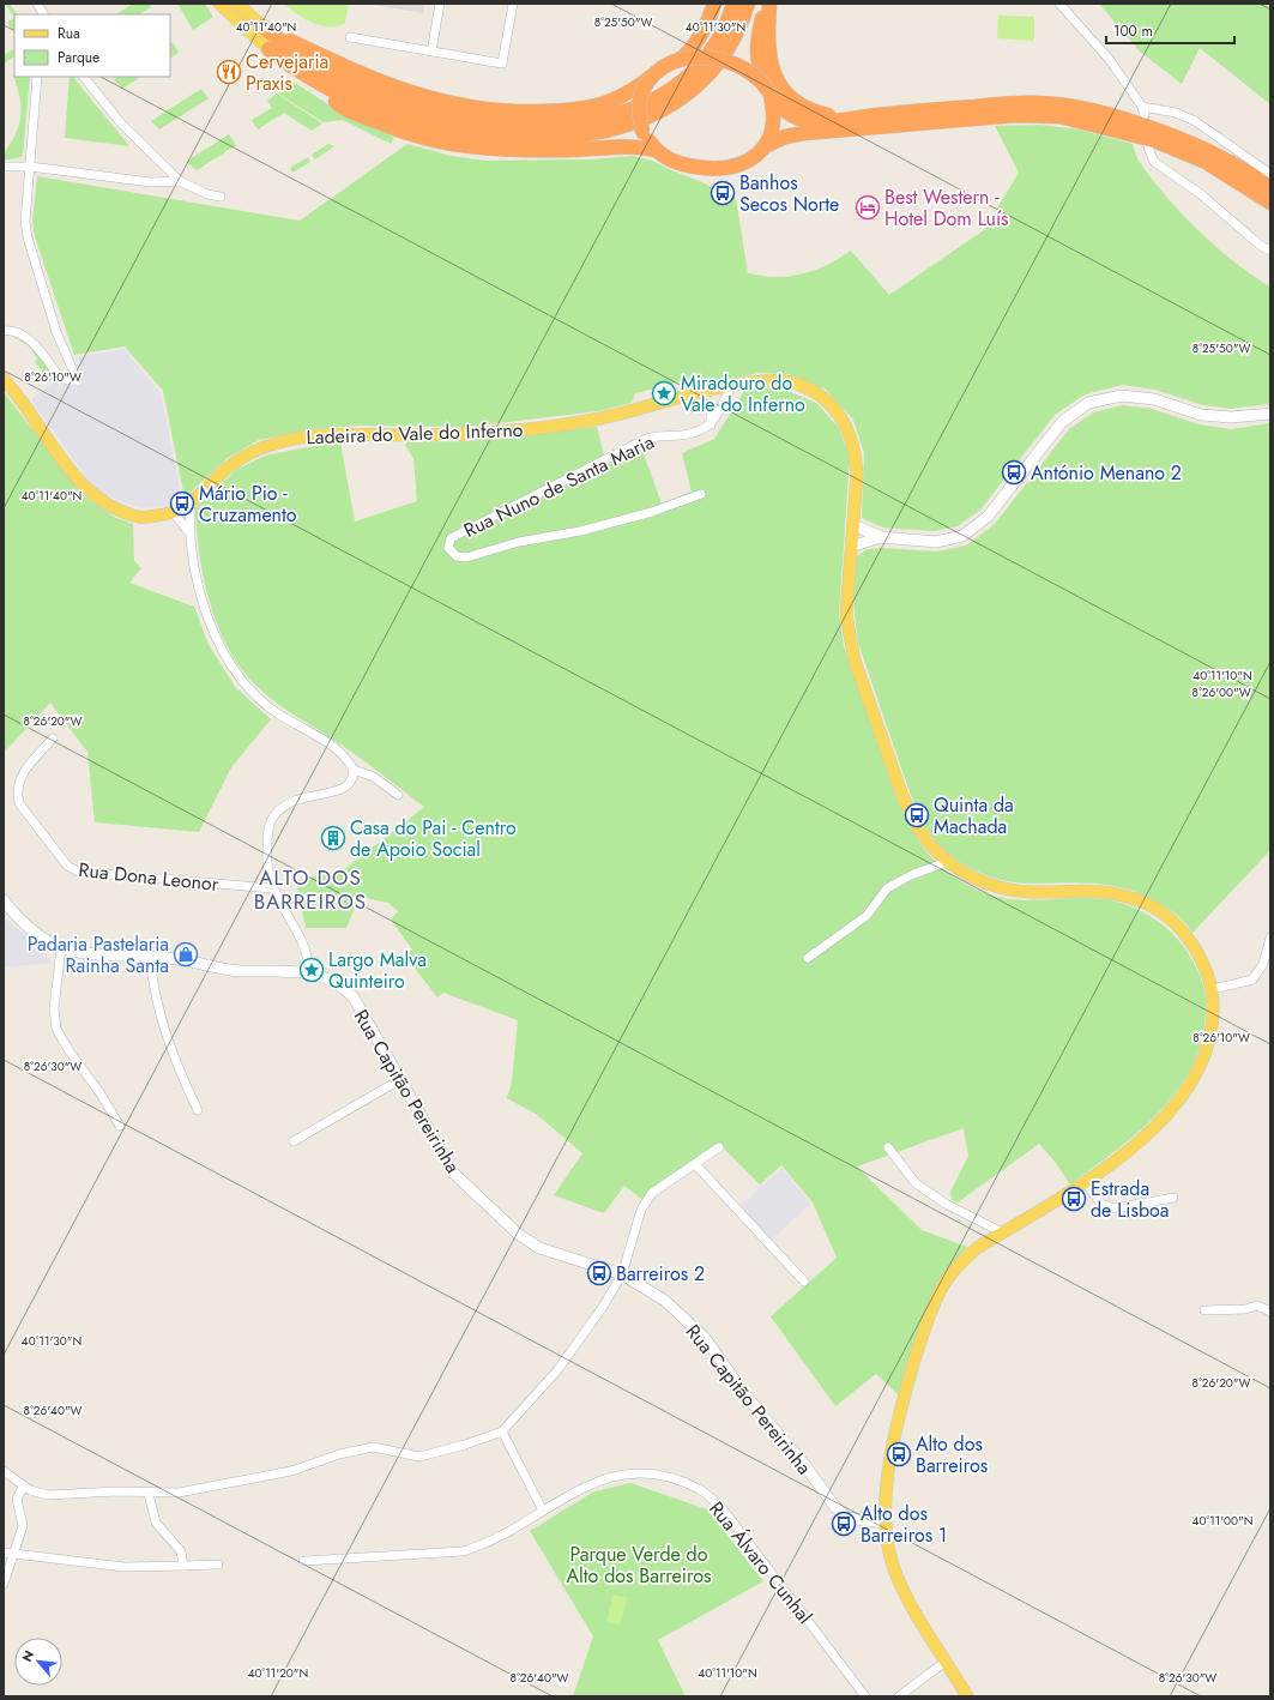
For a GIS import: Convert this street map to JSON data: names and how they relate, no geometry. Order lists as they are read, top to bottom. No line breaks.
{"streets":{"main road":["Ladeira do Vale do Inferno"],"street":["Rua Nuno de Santa Maria","Rua Dona Leonor","Rua Capitão Pereirinha","Rua Álvaro Cunhal"]},"districts":["ALTO DOS BARREIROS"],"parks":["Parque Verde do Alto dos Barreiros"],"places":{"restaurant":["Cervejaria Praxis"],"bus stop":["Banhos Secos Norte","António Menano 2","Mário Pio - Cruzamento","Quinta da Machada","Estrada de Lisboa","Barreiros 2","Alto dos Barreiros","Alto dos Barreiros 1"],"hotel":["Best Western - Hotel Dom Luís"],"place":["Miradouro do Vale do Inferno","Largo Malva Quinteiro"],"building":["Casa do Pai - Centro de Apoio Social"],"shop":["Padaria Pastelaria Rainha Santa"]},"legend":["Rua","Parque"],"scale_bar":"100 m","north":"top left","coordinates":["8°25'50\"W","40°11'40\"N","40°11'30\"N","8°26'10\"W","40°11'10\"N","8°26'00\"W","8°26'20\"W","8°26'30\"W","8°26'40\"W","40°11'00\"N","40°11'20\"N"]}
